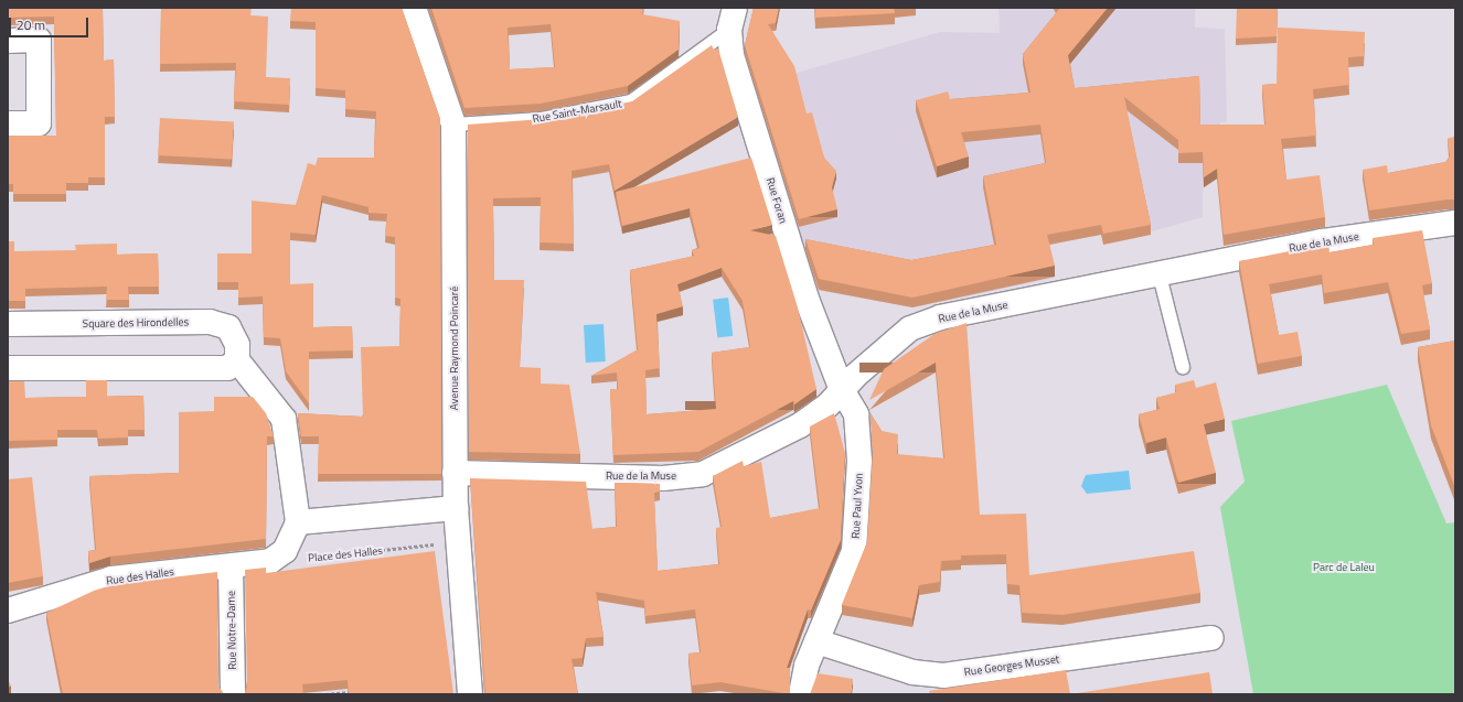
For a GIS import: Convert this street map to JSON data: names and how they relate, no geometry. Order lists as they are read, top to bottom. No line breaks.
{"streets":{"street":["Rue Foran","Rue de la Muse","Square des Hirondelles","Avenue Raymond Poincaré","Rue Paul Yvon","Rue des Halles","Rue Notre-Dame","Rue Georges Musset"],"lane":["Rue Saint-Marsault"],"path":["Place des Halles"]},"crossings":[["Rue Saint-Marsault","Rue Foran"],["Rue Saint-Marsault","Avenue Raymond Poincaré"],["Rue Foran","Rue de la Muse"],["Rue Foran","Rue Paul Yvon"],["Rue de la Muse","Avenue Raymond Poincaré"],["Rue de la Muse","Rue Paul Yvon"],["Avenue Raymond Poincaré","Place des Halles"],["Rue Paul Yvon","Rue Georges Musset"],["Place des Halles","Rue des Halles"],["Rue des Halles","Rue Notre-Dame"]],"parks":["Parc de Laleu"],"scale_bar":"20 m"}
